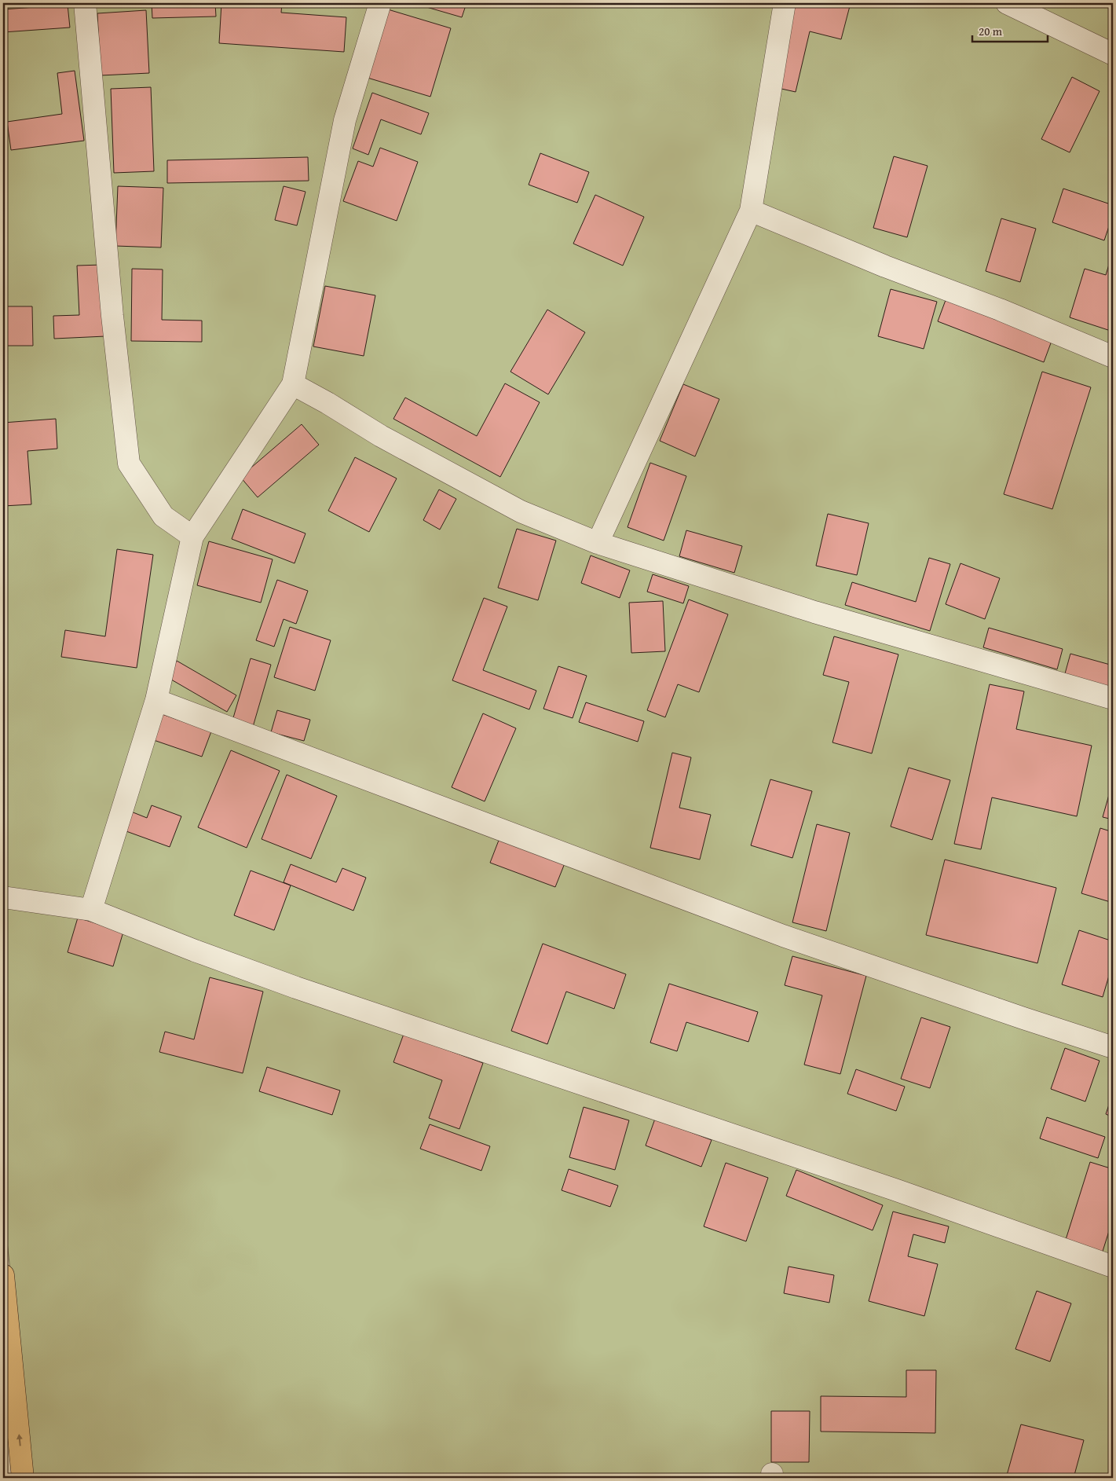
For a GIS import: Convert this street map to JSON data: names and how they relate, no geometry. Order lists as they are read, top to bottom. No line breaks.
{"scale_bar":"20 m"}
